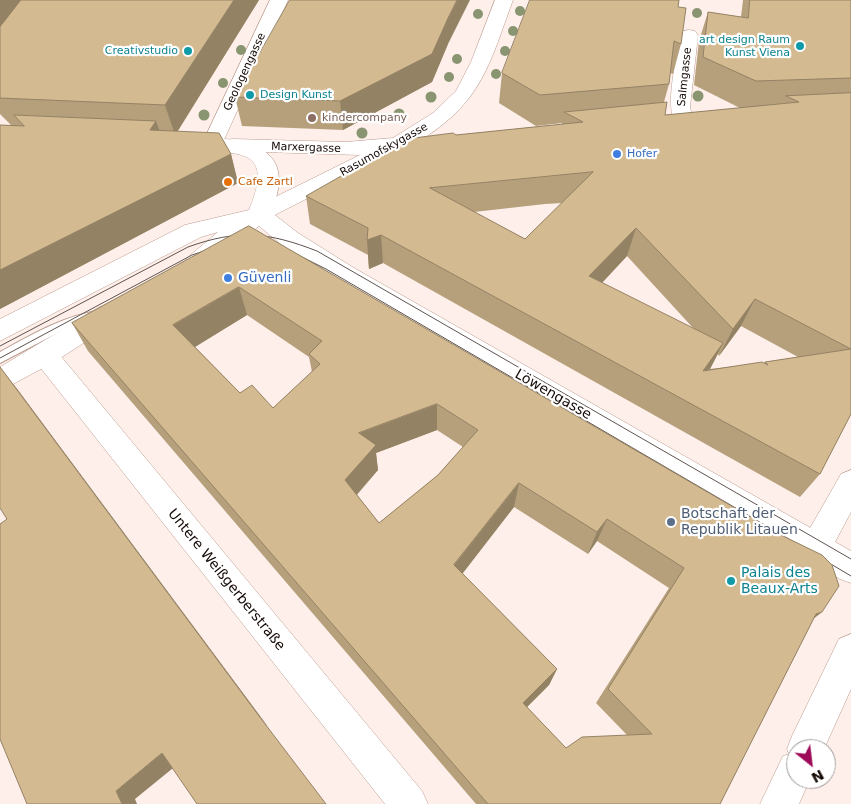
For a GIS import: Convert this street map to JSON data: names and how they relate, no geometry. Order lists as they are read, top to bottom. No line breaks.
{"streets":{"street":["Geologengasse","Salmgasse","Marxergasse","Rasumofskygasse","Löwengasse","Untere Weißgerberstraße"]},"crossings":[["Geologengasse","Marxergasse"],["Marxergasse","Rasumofskygasse"],["Rasumofskygasse","Löwengasse"]],"places":["art design Raum Kunst Viena","Creativstudio","Design Kunst","kindercompany","Hofer","Cafe Zartl","Güvenli","Botschaft der Republik Litauen","Palais des Beaux-Arts"],"north":"bottom right"}
